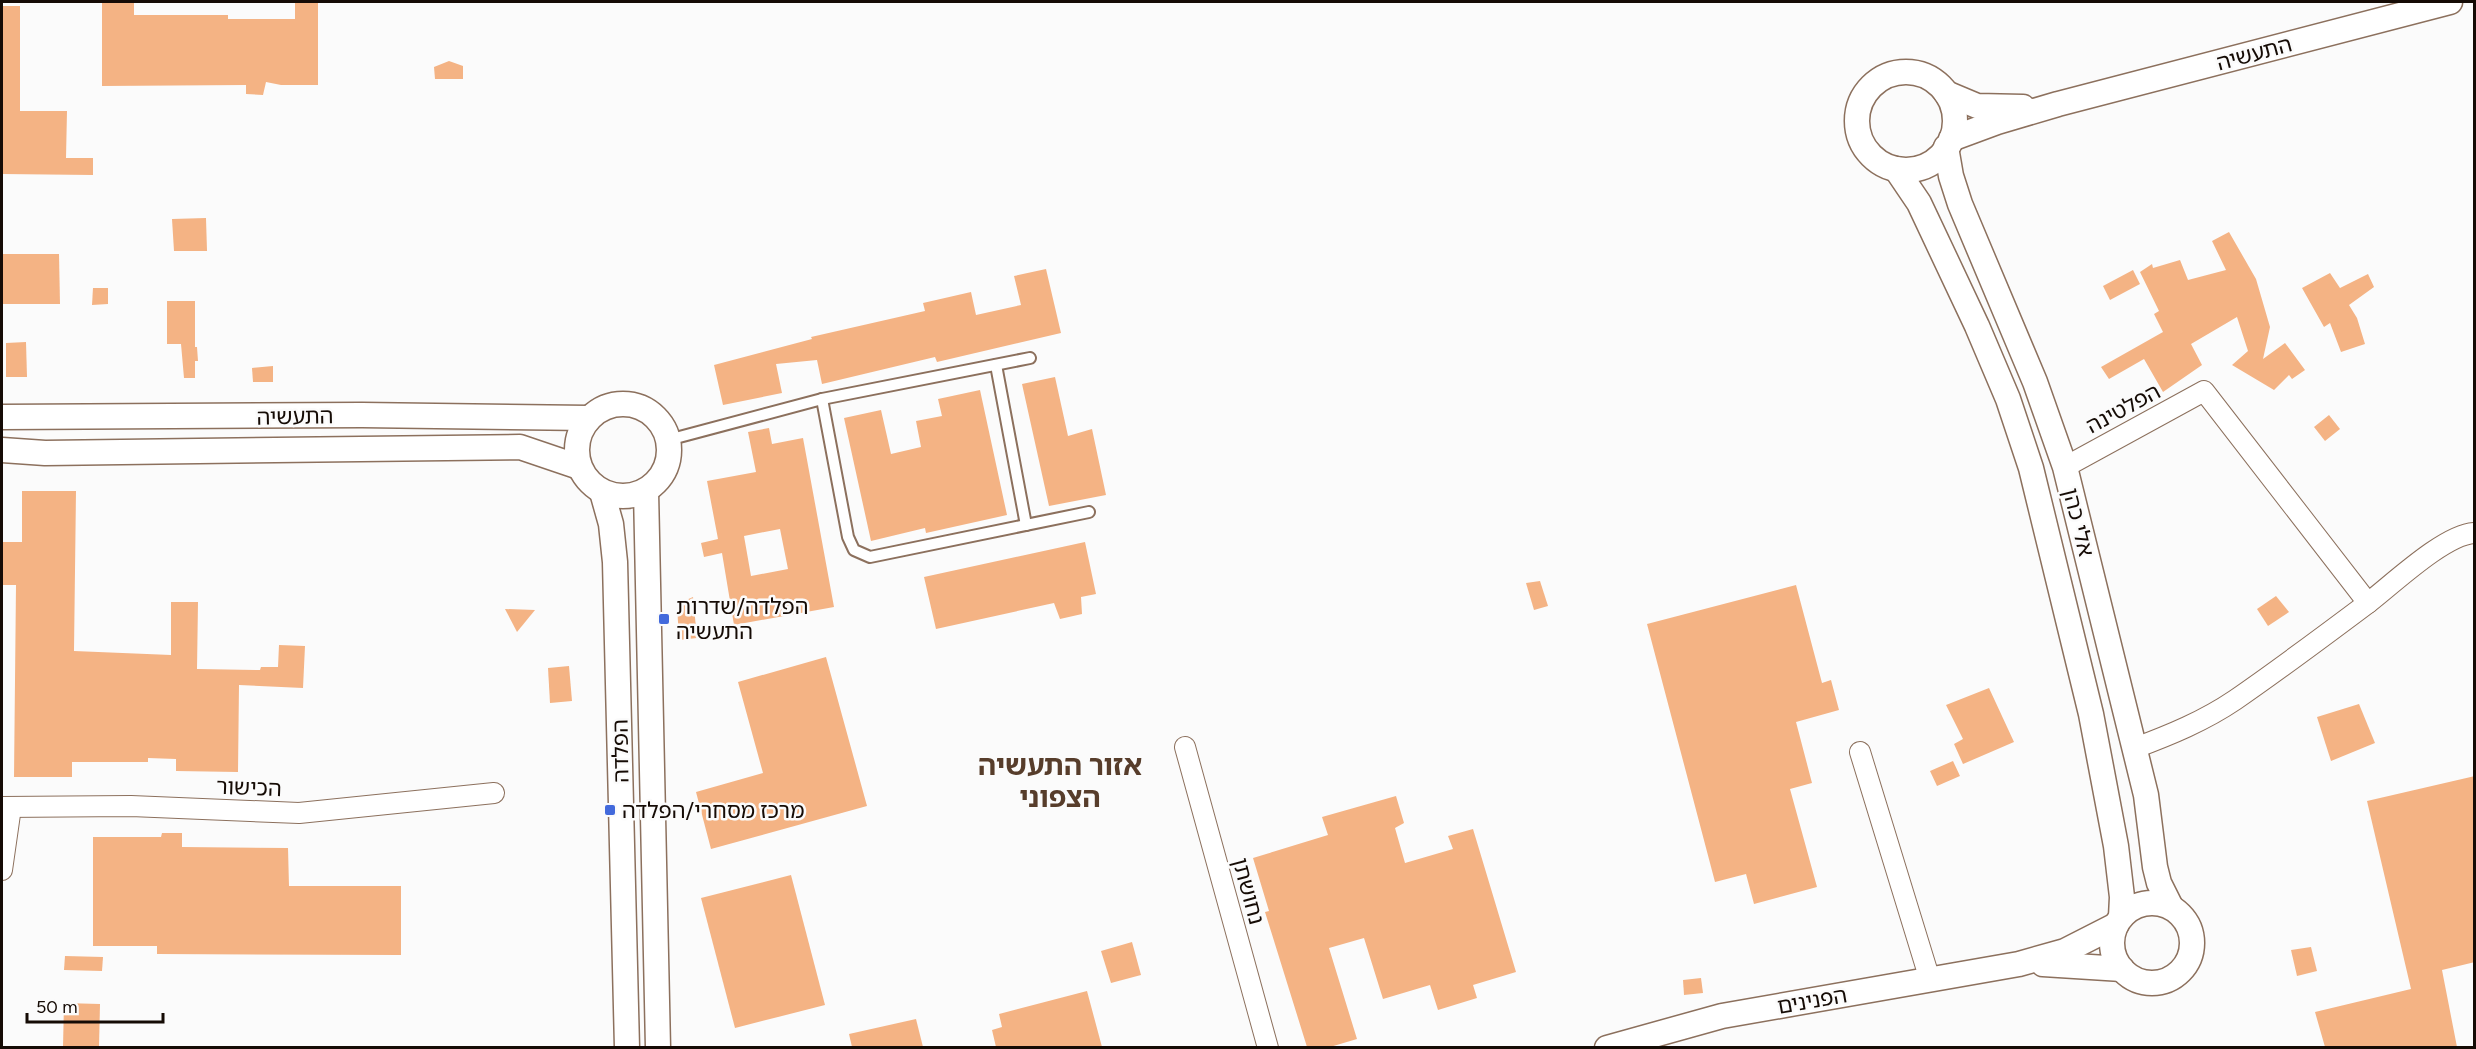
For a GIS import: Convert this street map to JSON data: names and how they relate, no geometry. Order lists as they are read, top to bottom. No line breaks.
{"streets":{"street":["התעשיה","הפלטינה","אלי כהן","הפלדה","הכישור","נחושתן","הפנינים"]},"crossings":[["התעשיה","אלי כהן"],["התעשיה","הפלדה"],["הפלטינה","אלי כהן"],["אלי כהן","הפנינים"]],"districts":["אזור התעשיה הצפוני"],"places":{"transit":["הפלדה/שדרות התעשיה","מרכז מסחרי/הפלדה"]},"scale_bar":"50 m"}
